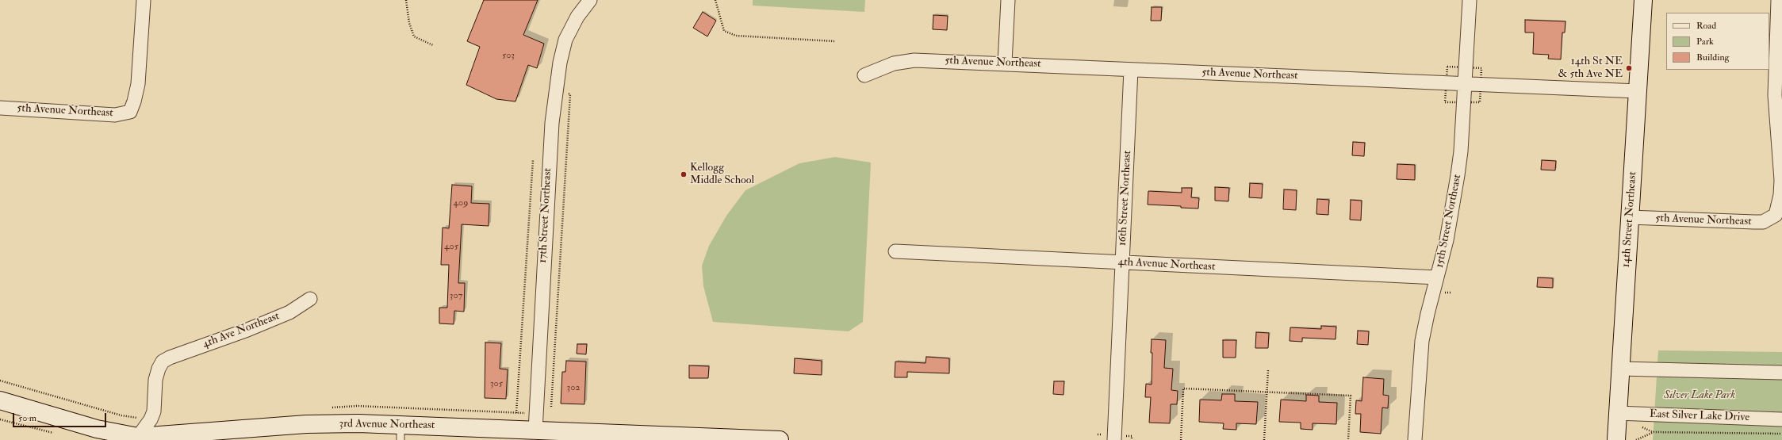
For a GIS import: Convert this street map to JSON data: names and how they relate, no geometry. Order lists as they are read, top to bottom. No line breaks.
{"streets":{"street":["5th Avenue Northeast","16th Street Northeast","17th Street Northeast","14th Street Northeast","15th Street Northeast","4th Avenue Northeast","4th Ave Northeast","East Silver Lake Drive","3rd Avenue Northeast"]},"crossings":[["5th Avenue Northeast","16th Street Northeast"],["5th Avenue Northeast","14th Street Northeast"],["5th Avenue Northeast","15th Street Northeast"],["16th Street Northeast","4th Avenue Northeast"],["17th Street Northeast","3rd Avenue Northeast"],["14th Street Northeast","East Silver Lake Drive"],["15th Street Northeast","4th Avenue Northeast"]],"parks":["Silver Lake Park"],"places":["14th St NE & 5th Ave NE","Kellogg Middle School"],"house_numbers":["503","409","405","307","305","302"],"legend":["Road","Park","Building"],"scale_bar":"50 m"}
